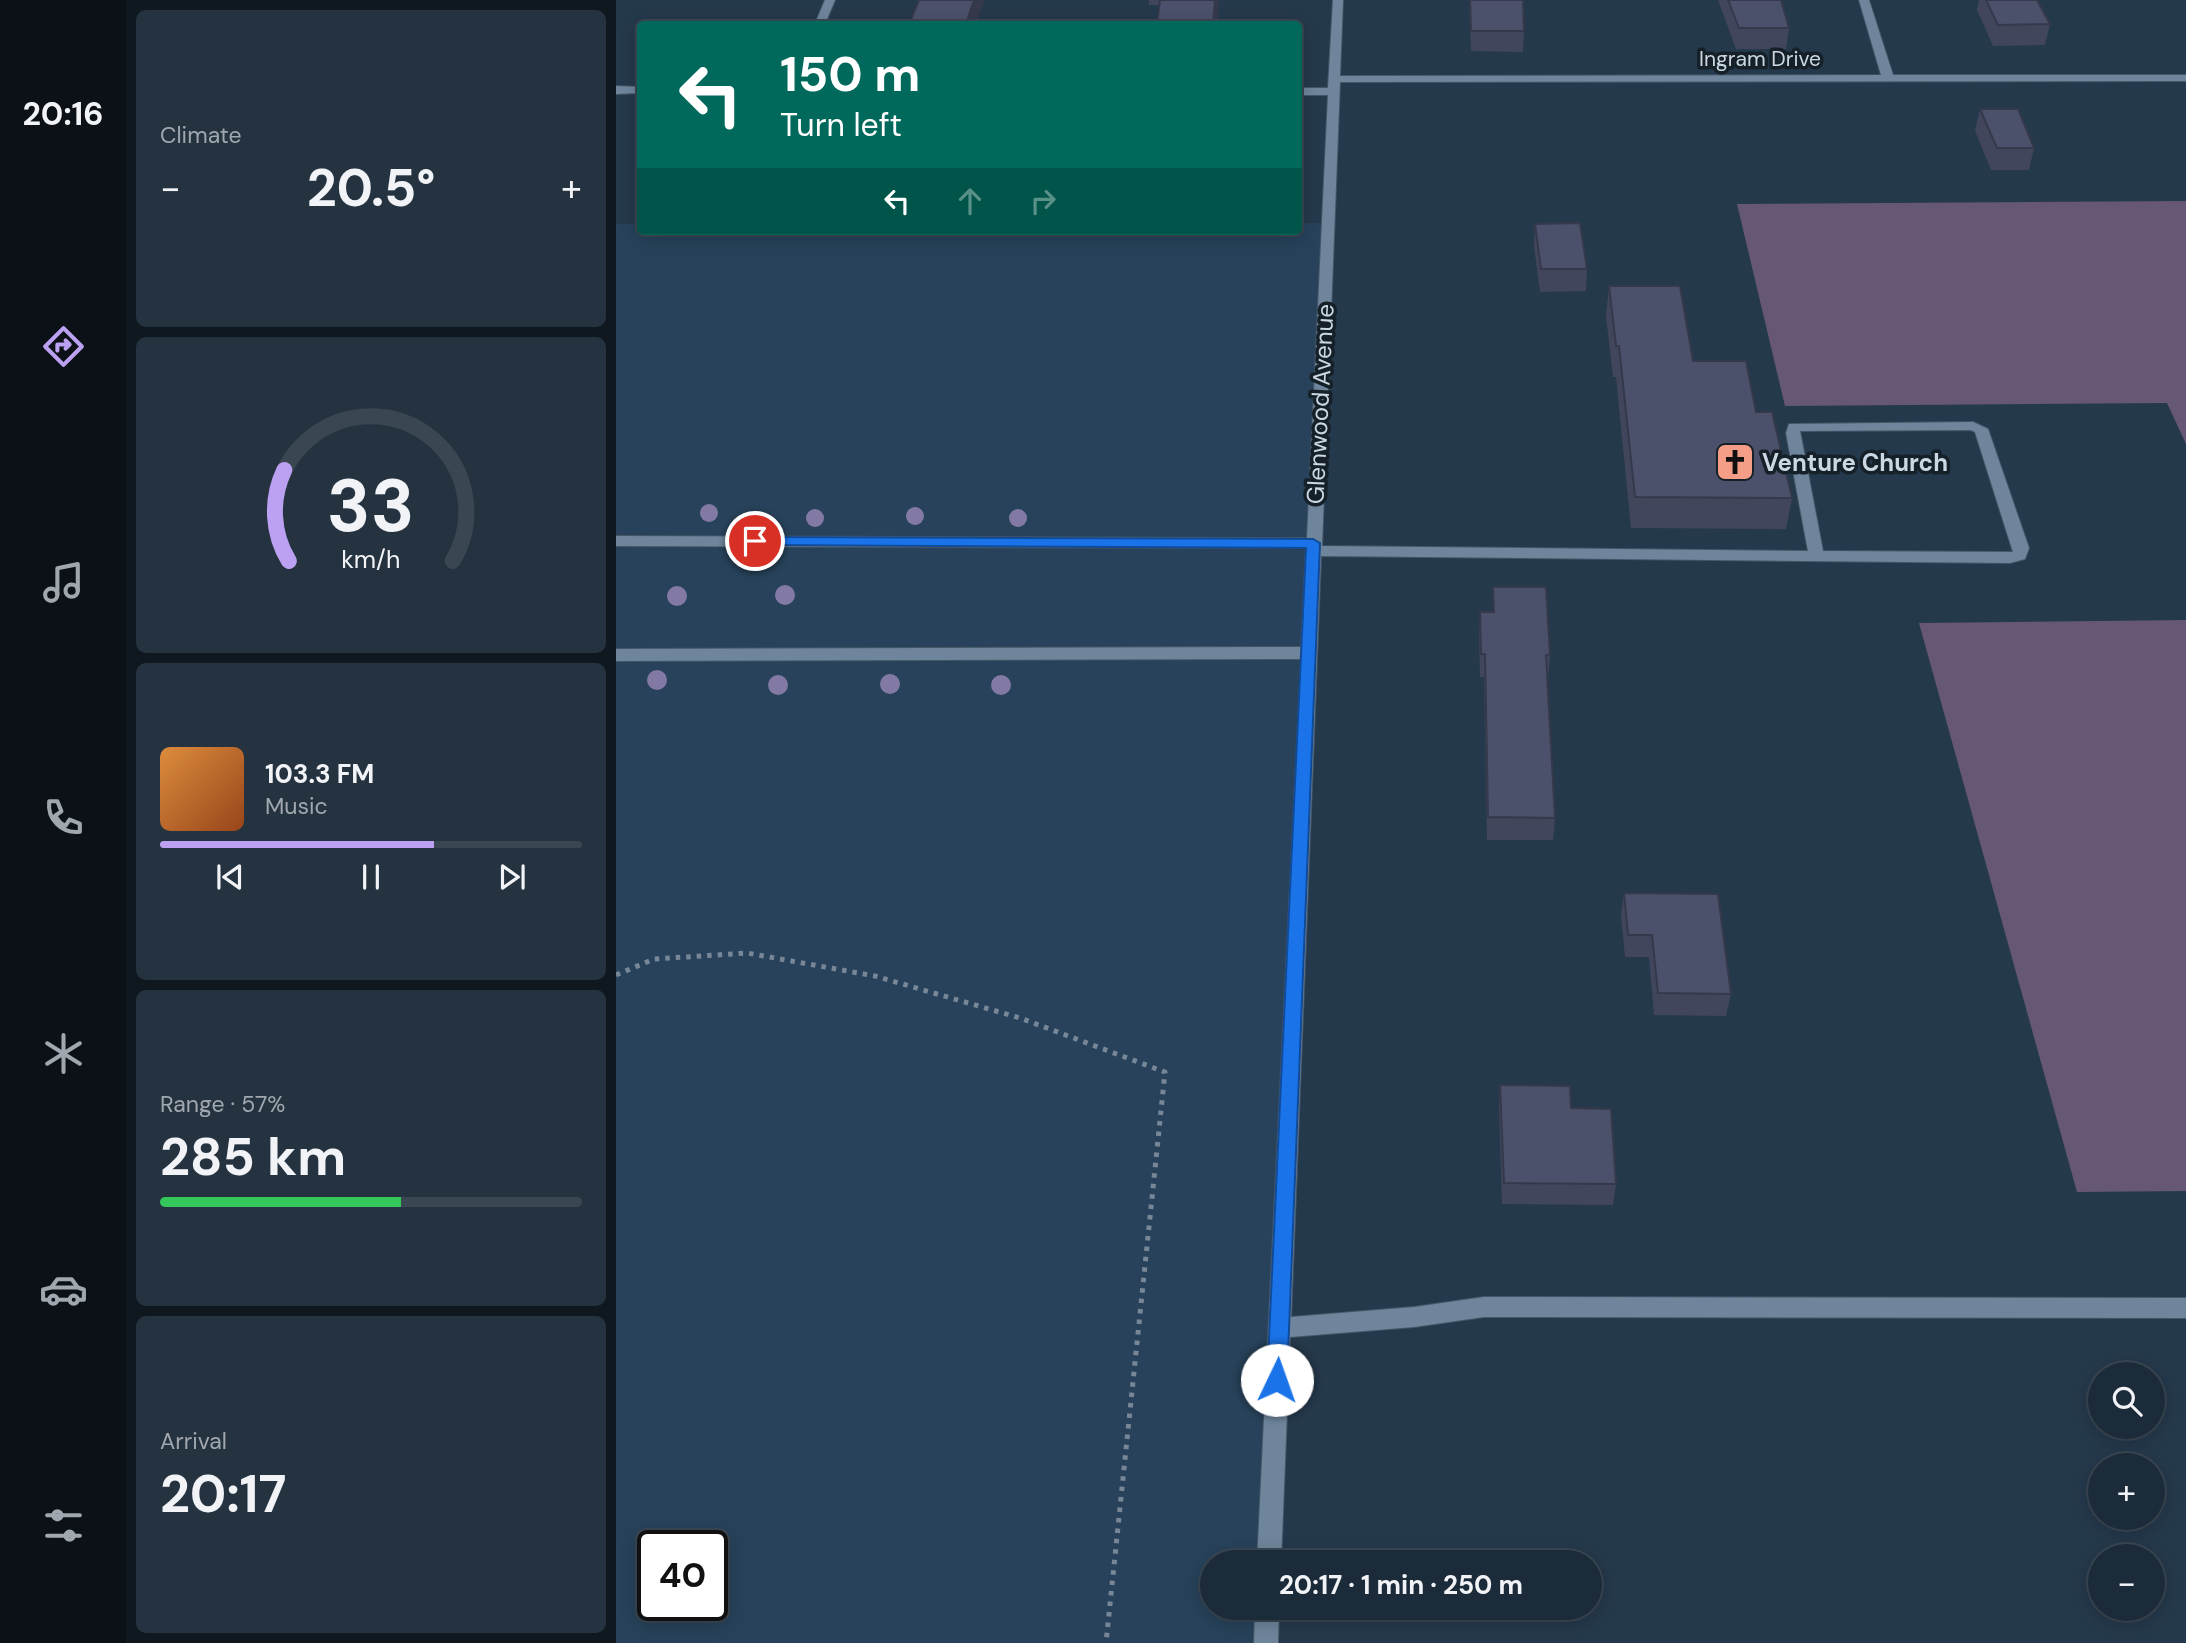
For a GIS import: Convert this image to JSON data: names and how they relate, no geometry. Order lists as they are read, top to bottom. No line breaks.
{"streets":{"street":["Ingram Drive","Glenwood Avenue"]},"crossings":[["Ingram Drive","Glenwood Avenue"]],"places":{"church":["Venture Church"]},"page":{"tabs":"20:16","tile":["Climate",["Range · 57%","285 km"],["Arrival","20:17"]],"turn":["150 m","Turn left"],"heat":["−","20.5°","+"],"song":["103.3 FM","Music"],"map_buttons":["+","−"],"limit":"40","trip":"20:17 · 1 min · 250 m","gauge":["33","km/h"]}}
